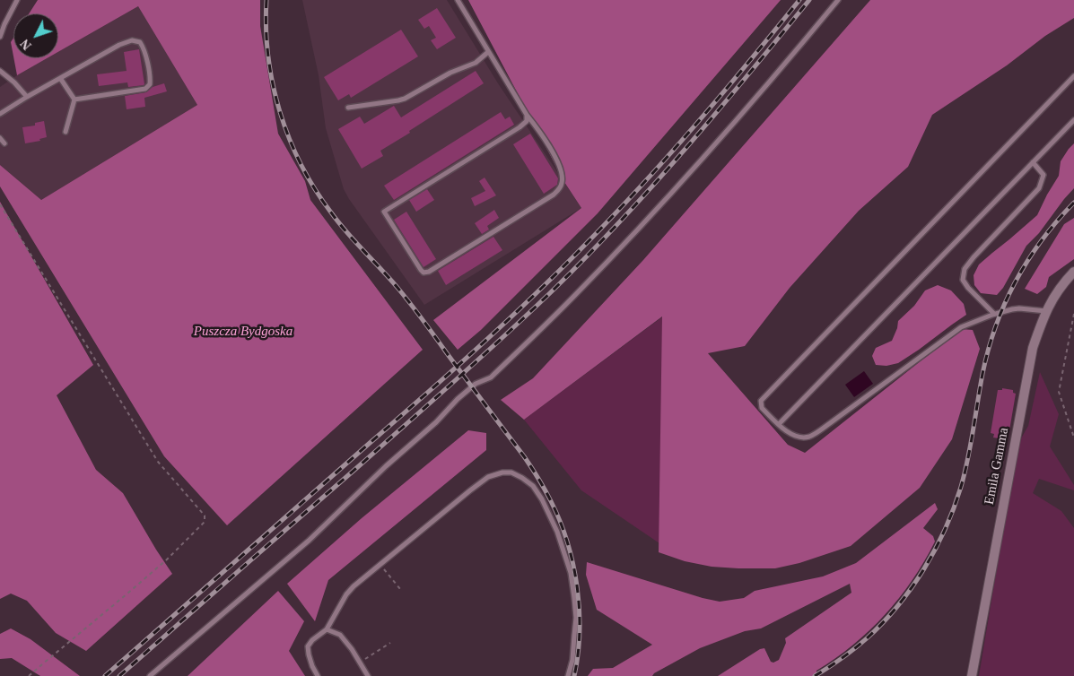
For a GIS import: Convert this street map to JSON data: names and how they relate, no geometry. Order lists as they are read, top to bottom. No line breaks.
{"streets":{"street":["Emila Gamma"]},"parks":["Puszcza Bydgoska"],"north":"bottom left"}
